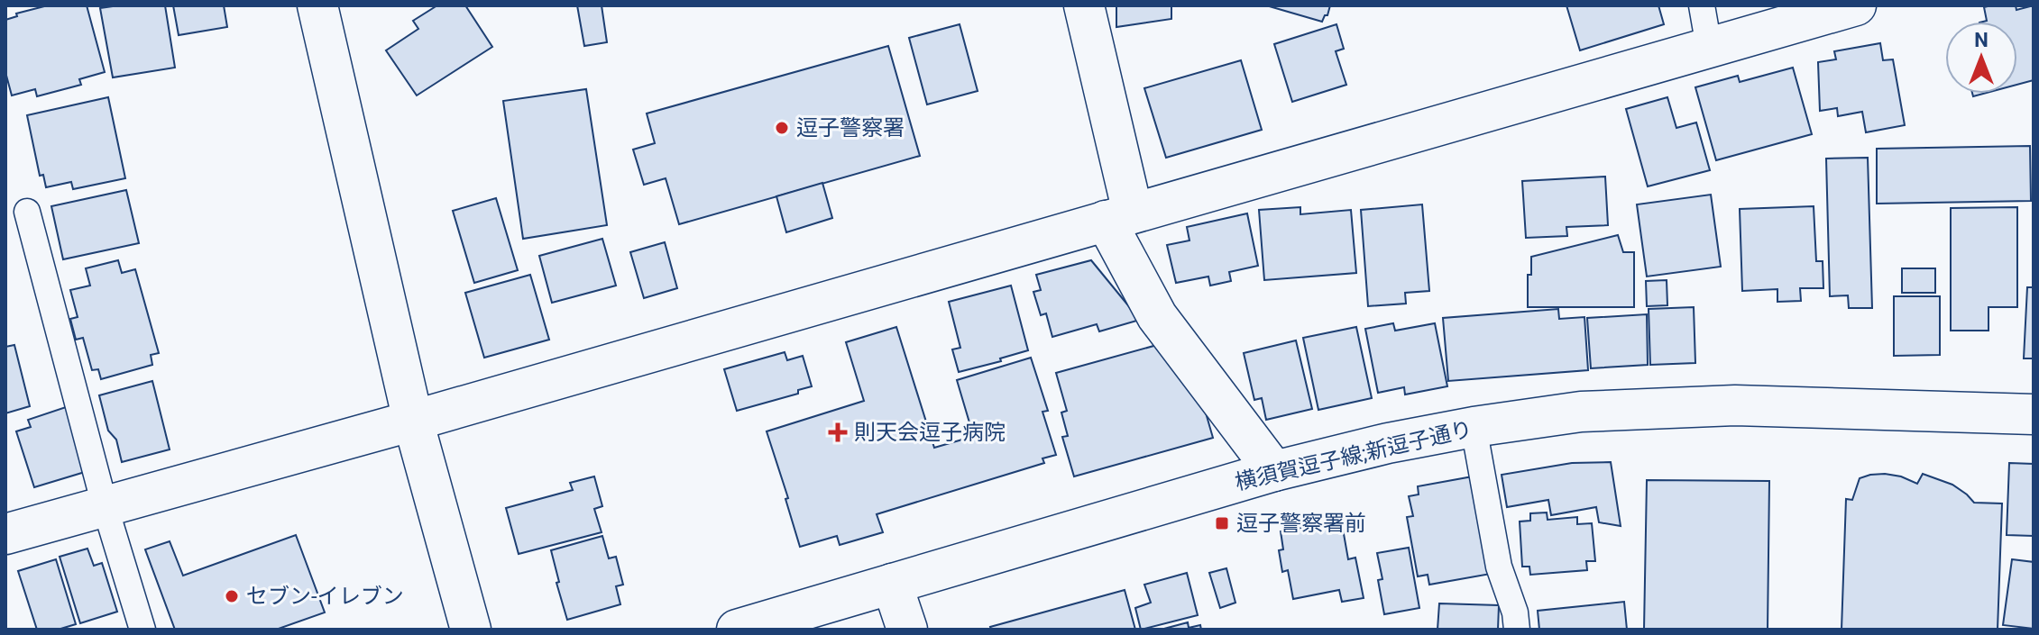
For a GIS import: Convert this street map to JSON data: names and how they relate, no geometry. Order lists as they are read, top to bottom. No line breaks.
{"streets":{"street":["横須賀逗子線;新逗子通り"]},"places":{"other":["逗子警察署","セブン-イレブン"],"health":["則天会逗子病院"],"transit":["逗子警察署前"]},"north":"top"}
